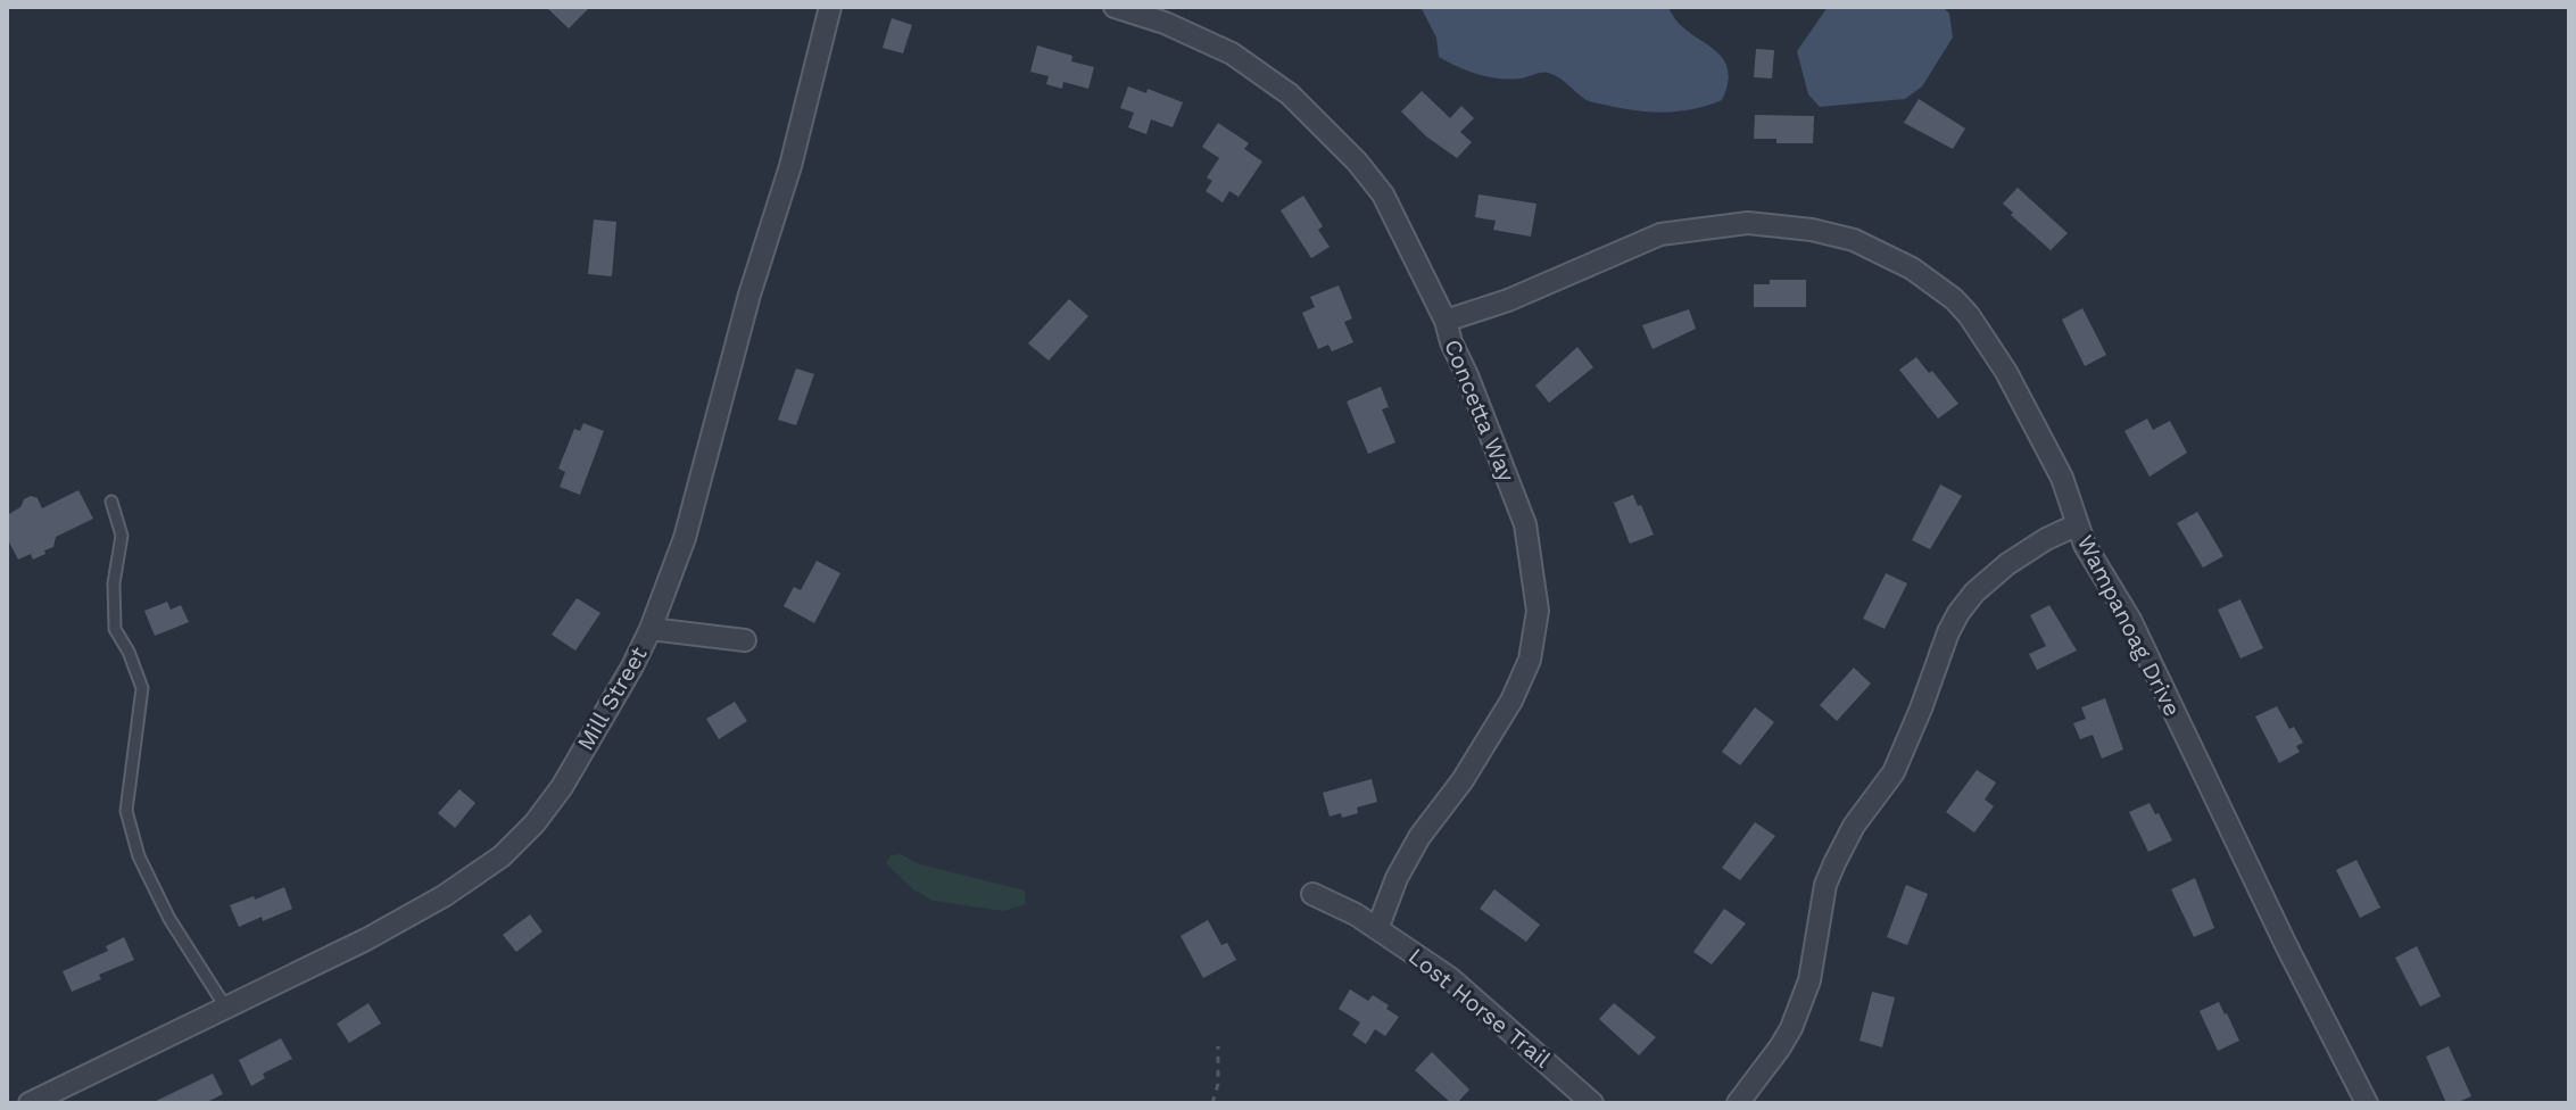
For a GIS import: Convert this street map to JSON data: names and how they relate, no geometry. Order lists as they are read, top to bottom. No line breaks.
{"streets":{"street":["Concetta Way","Wampanoag Drive","Mill Street","Lost Horse Trail"]},"crossings":[["Concetta Way","Wampanoag Drive"],["Concetta Way","Lost Horse Trail"]]}
